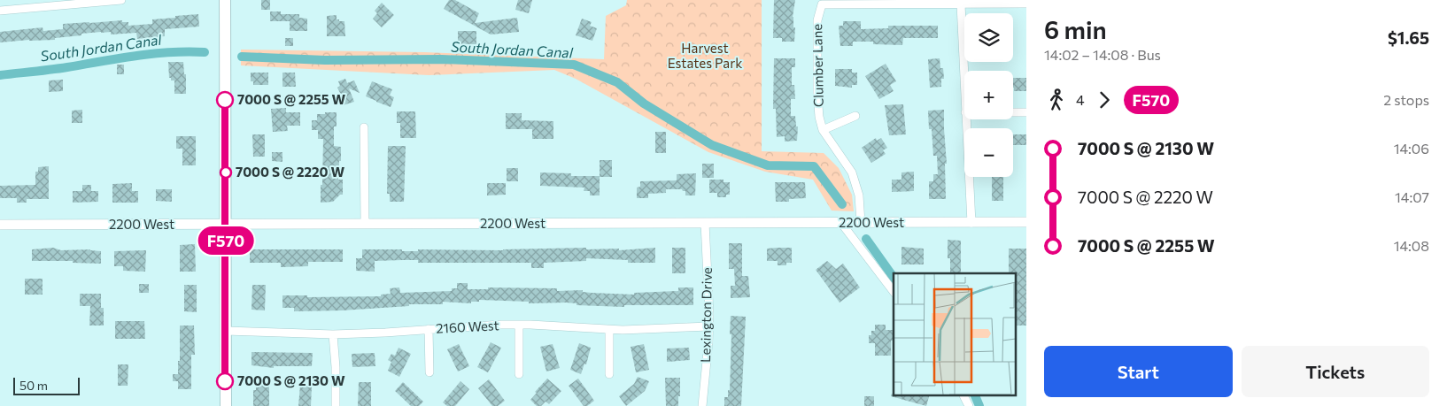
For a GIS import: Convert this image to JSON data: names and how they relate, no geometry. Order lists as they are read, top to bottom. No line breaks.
{"streets":{"street":["Clumber Lane","2200 West","Lexington Drive","2160 West"]},"crossings":[["Clumber Lane","2200 West"],["2200 West","Lexington Drive"],["Lexington Drive","2160 West"]],"water":["South Jordan Canal"],"parks":["Harvest Estates Park"],"places":["7000 S @ 2255 W","7000 S @ 2220 W","7000 S @ 2130 W"],"lines":["bus line F570"],"scale_bar":"50 m","page":{"on_map":"F570","heading":["6 min","14:02 – 14:08 · Bus","$1.65"],"map_buttons":["+","−"],"legs":["4","F570","2 stops"],"list":[{"name":"7000 S @ 2130 W","value":"14:06"},{"name":"7000 S @ 2220 W","value":"14:07"},{"name":"7000 S @ 2255 W","value":"14:08"}],"buttons":["Start","Tickets"],"scale":"50 m"}}
